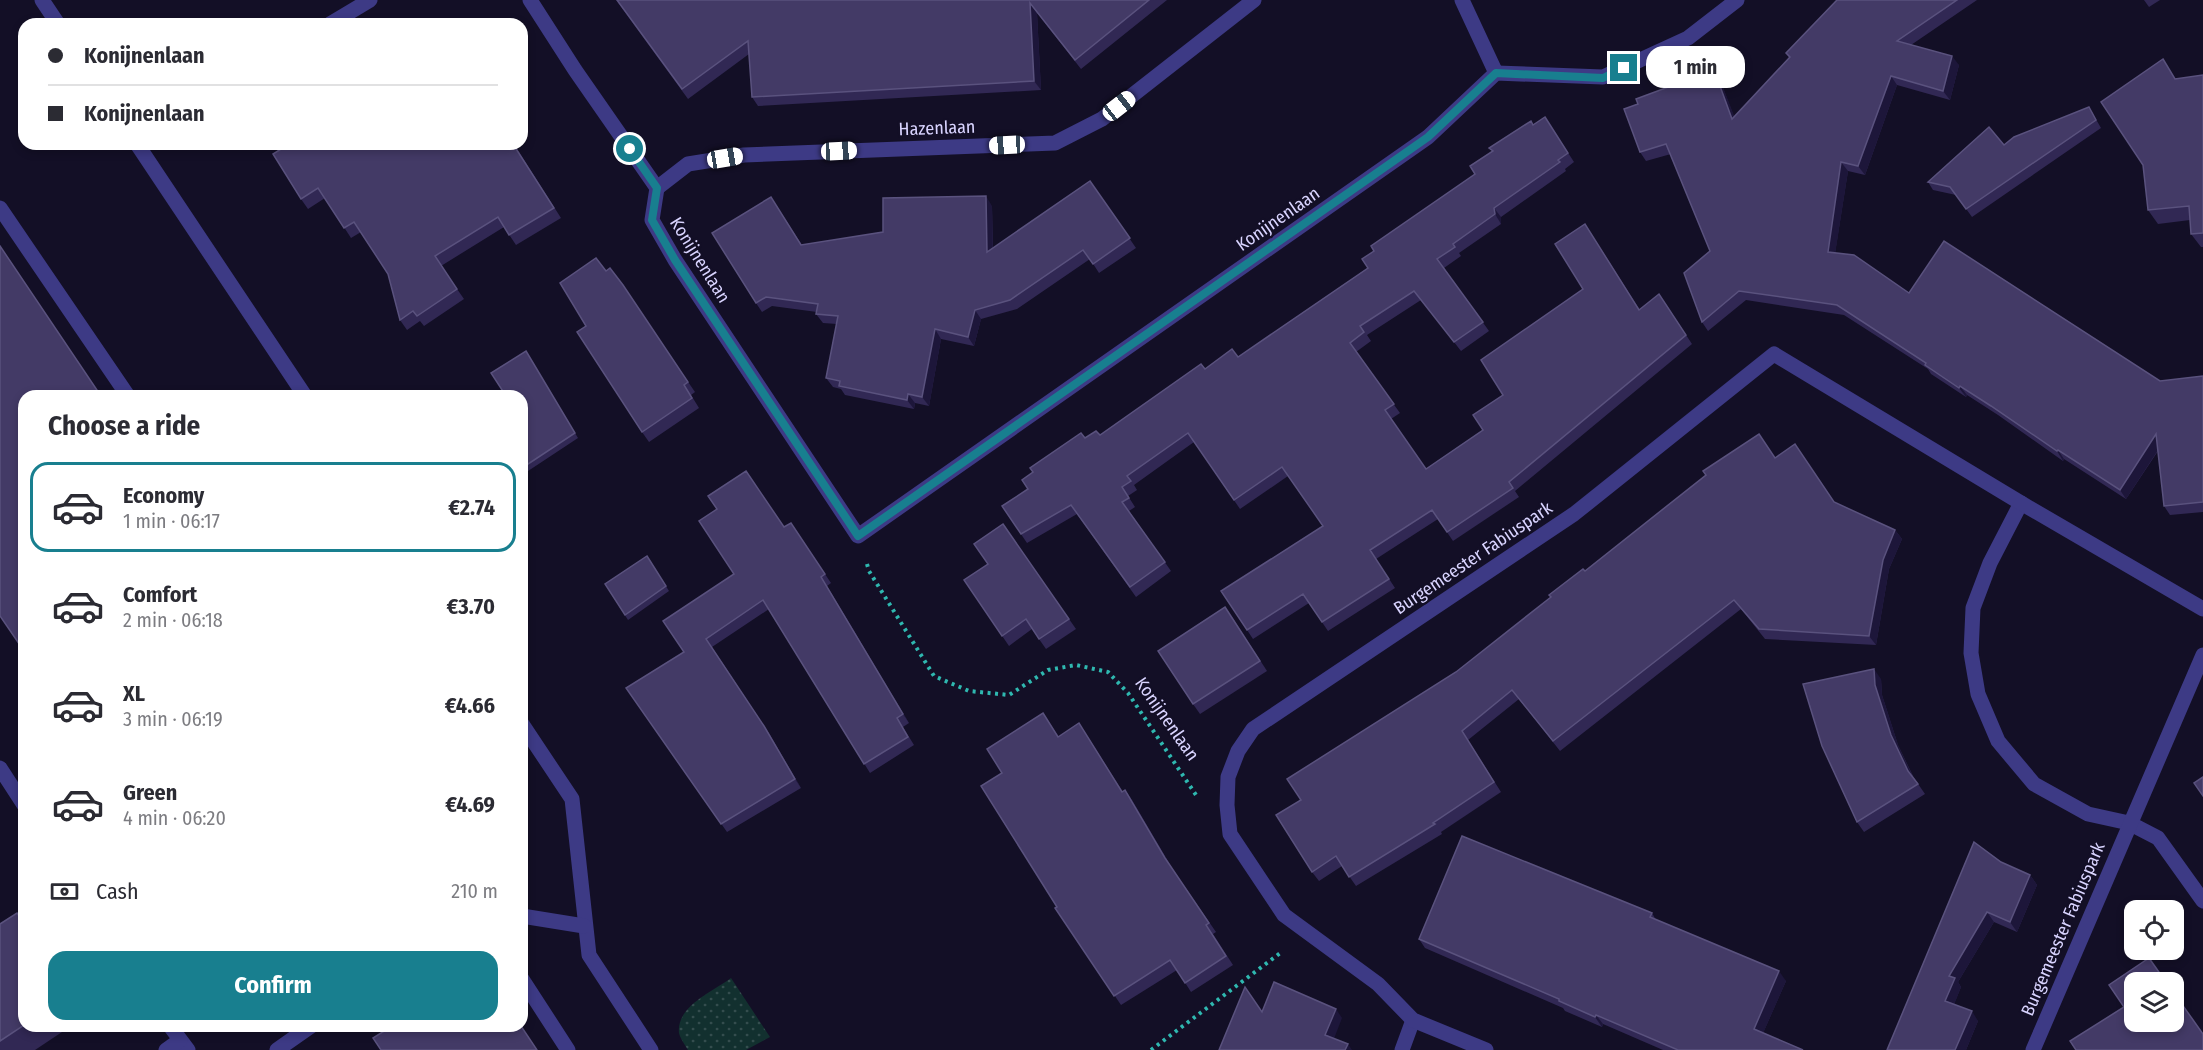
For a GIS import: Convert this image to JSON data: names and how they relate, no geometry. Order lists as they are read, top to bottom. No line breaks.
{"streets":{"street":["Hazenlaan","Konijnenlaan","Burgemeester Fabiuspark"]},"crossings":[["Hazenlaan","Konijnenlaan"],["Konijnenlaan","Burgemeester Fabiuspark"]],"page":{"banner":["Konijnenlaan","Konijnenlaan"],"bubble":"1 min","heading":"Choose a ride","list":[{"name":"Economy","note":"1 min · 06:17","value":"€2.74"},{"name":"Comfort","note":"2 min · 06:18","value":"€3.70"},{"name":"XL","note":"3 min · 06:19","value":"€4.66"},{"name":"Green","note":"4 min · 06:20","value":"€4.69"}],"pay":["Cash","210 m"],"buttons":"Confirm"}}
